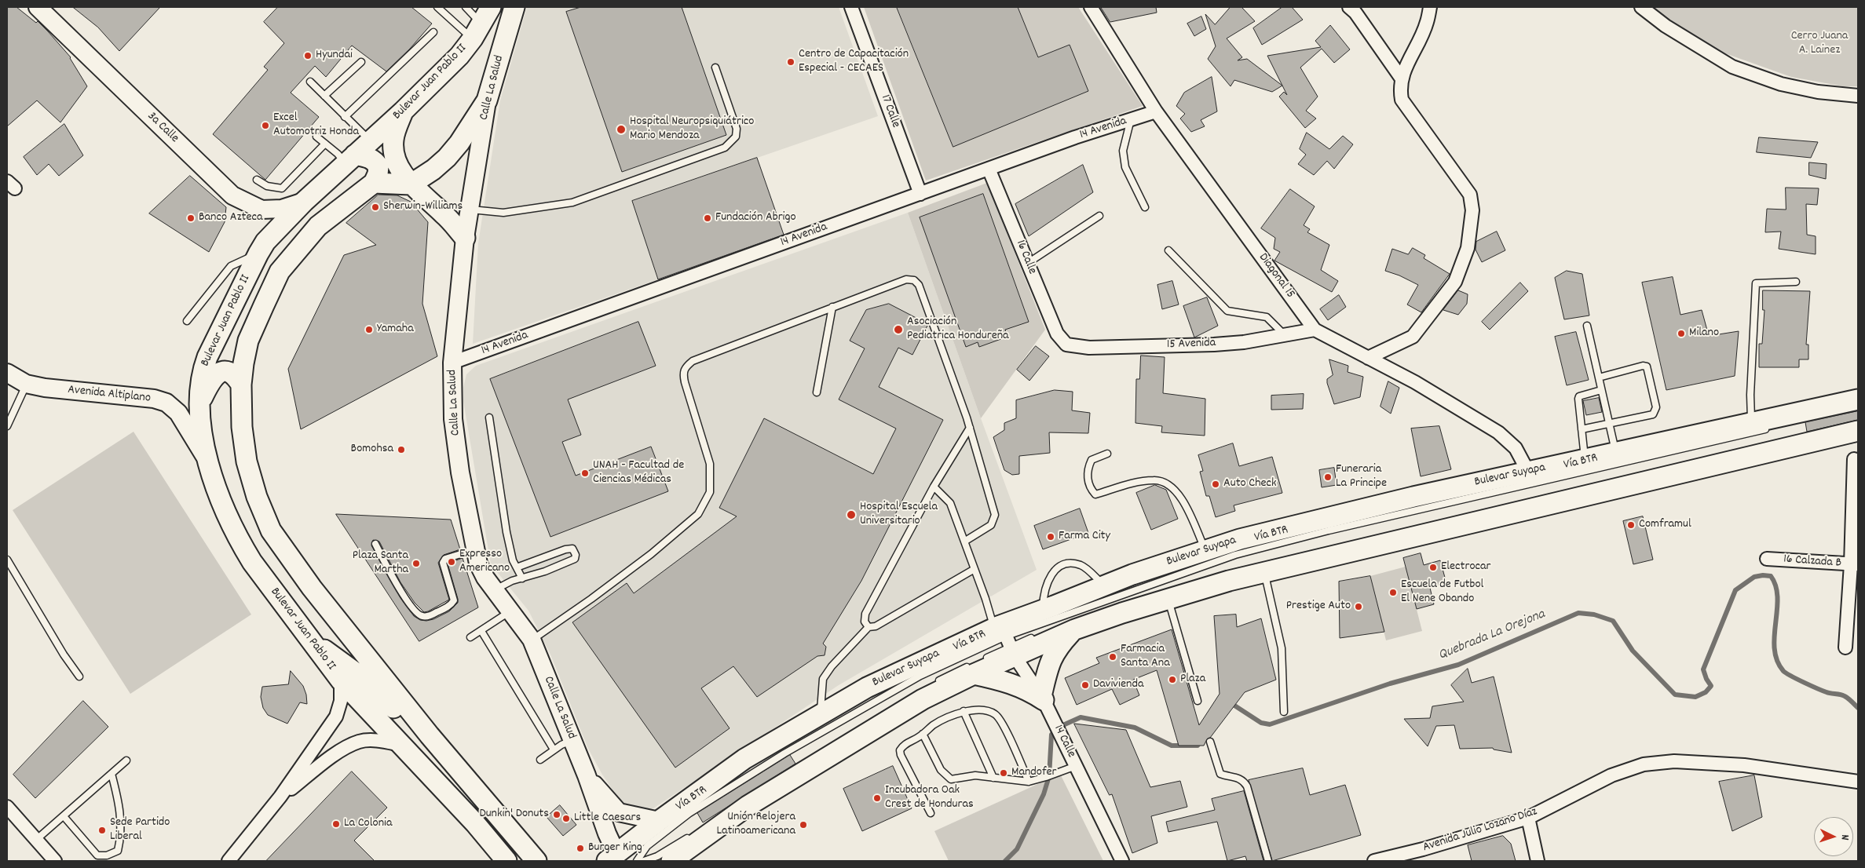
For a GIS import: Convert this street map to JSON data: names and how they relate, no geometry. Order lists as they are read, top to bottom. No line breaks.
{"streets":{"main road":["Bulevar Juan Pablo II","Calle La Salud","3a Calle","Avenida Altiplano","Bulevar Suyapa"],"street":["17 Calle","14 Avenida","16 Calle","Diagonal 15","15 Avenida","16 Calzada B","14 Calle","Avenida Julio Lozano Díaz"],"lane":["Vía BTR"]},"crossings":[["Bulevar Juan Pablo II","3a Calle"],["Bulevar Juan Pablo II","Avenida Altiplano"],["Calle La Salud","14 Avenida"],["Calle La Salud","Bulevar Suyapa"],["17 Calle","14 Avenida"],["14 Avenida","16 Calle"],["14 Avenida","Diagonal 15"],["16 Calle","15 Avenida"],["Diagonal 15","15 Avenida"],["Diagonal 15","Bulevar Suyapa"],["Vía BTR","Bulevar Suyapa"],["Vía BTR","14 Calle"],["Bulevar Suyapa","14 Calle"]],"water":["Quebrada La Orejona"],"parks":["Cerro Juana A. Lainez"],"places":["Hyundai","Centro de Capacitación Especial - CECAES","Excel Automotriz Honda","Hospital Neuropsiquiátrico Mario Mendoza","Sherwin-Williams","Banco Azteca","Fundación Abrigo","Yamaha","Asociación Pediatrica Hondureña","Milano","Bomohsa","UNAH - Facultad de Ciencias Médicas","Funeraria La Principe","Auto Check","Hospital Escuela Universitario","Comframul","Farma City","Expresso Americano","Plaza Santa Martha","Electrocar","Escuela de Futbol El Nene Obando","Prestige Auto","Farmacia Santa Ana","Plaza","Davivienda","Mandofer","Incubadora Oak Crest de Honduras","Dunkin' Donuts","Little Caesars","La Colonia","Unión Relojera Latinoamericana","Sede Partido Liberal","Burger King"],"north":"right"}
